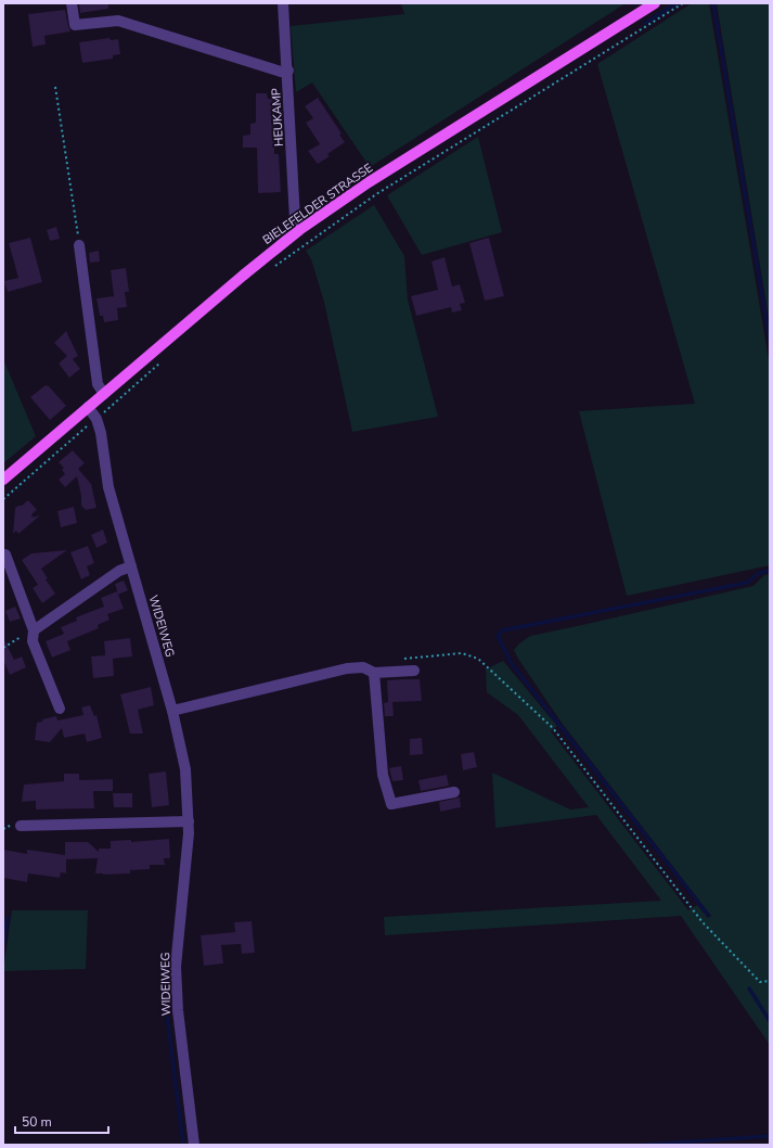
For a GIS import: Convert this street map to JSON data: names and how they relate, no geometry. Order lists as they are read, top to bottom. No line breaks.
{"streets":{"main road":["BIELEFELDER STRASSE"],"street":["HEUKAMP","WIDEIWEG"]},"crossings":[["HEUKAMP","BIELEFELDER STRASSE"],["BIELEFELDER STRASSE","WIDEIWEG"]],"scale_bar":"50 m"}
